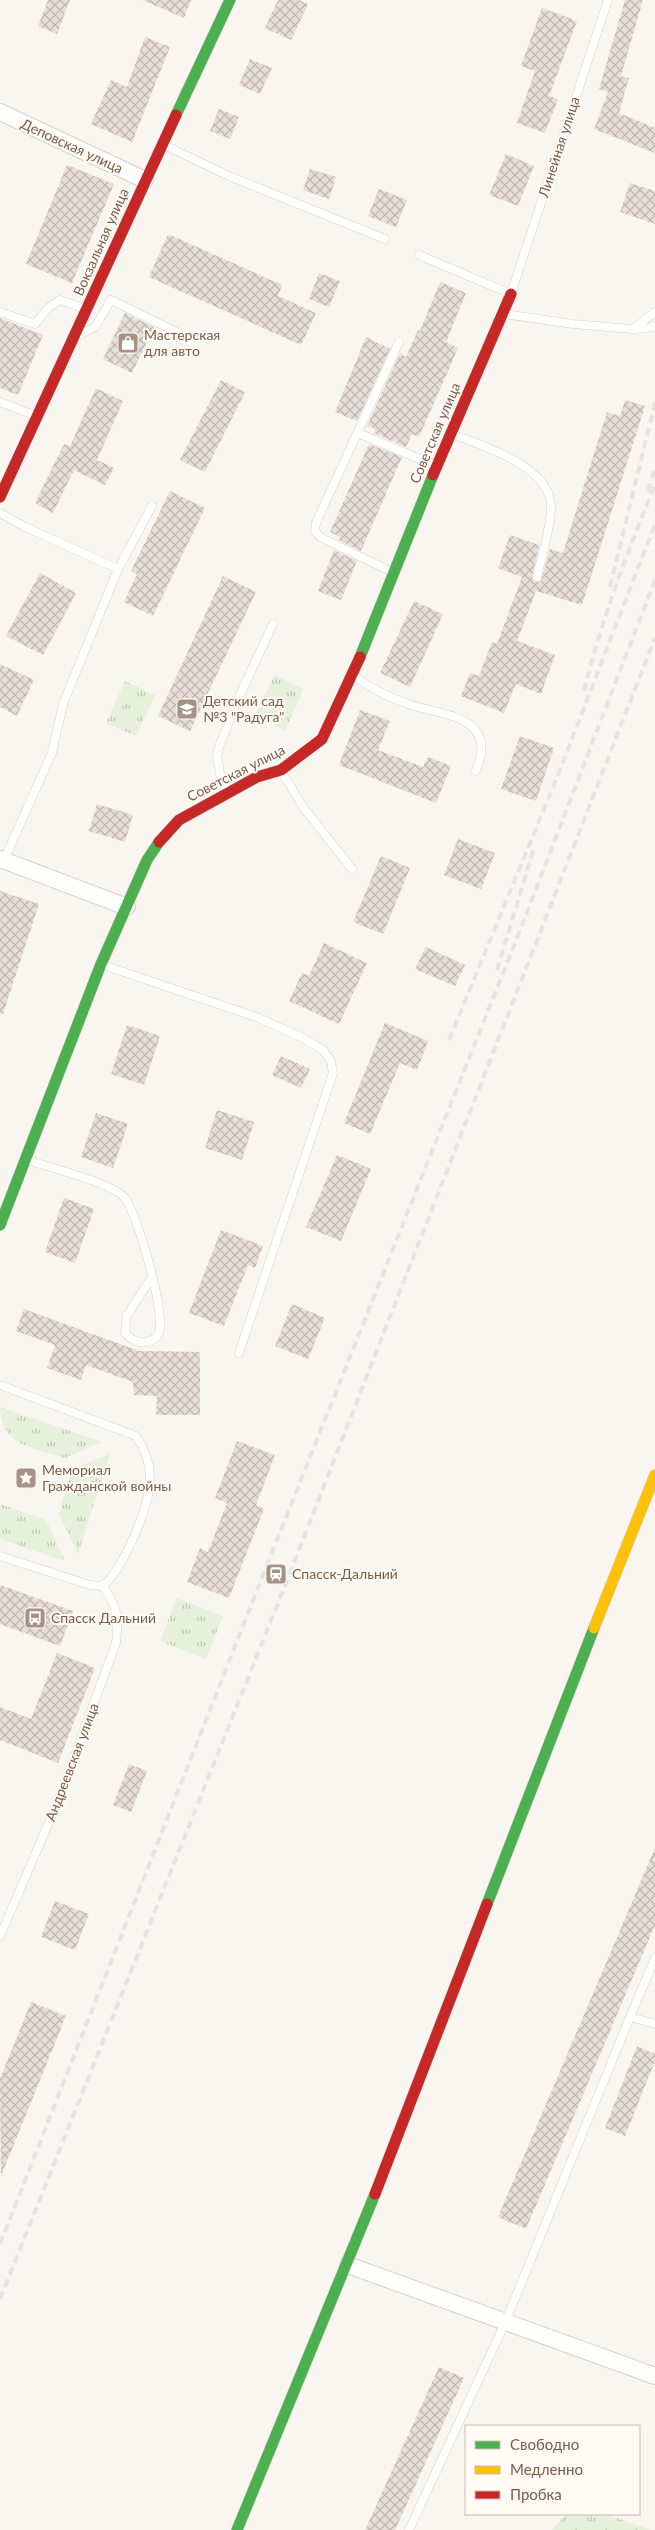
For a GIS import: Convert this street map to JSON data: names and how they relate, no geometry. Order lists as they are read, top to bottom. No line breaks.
{"streets":{"street":["Деповская улица","Вокзальная улица","Советская улица"],"lane":["Линейная улица","Андреевская улица"]},"crossings":[["Деповская улица","Вокзальная улица"],["Линейная улица","Советская улица"]],"places":{"shop":["Мастерская для авто"],"school or university":["Детский сад №3 \"Радуга\""],"place":["Мемориал Гражданской войны"],"station":["Спасск-Дальний"],"bus stop":["Спасск Дальний"]},"legend":["Свободно","Медленно","Пробка"]}
